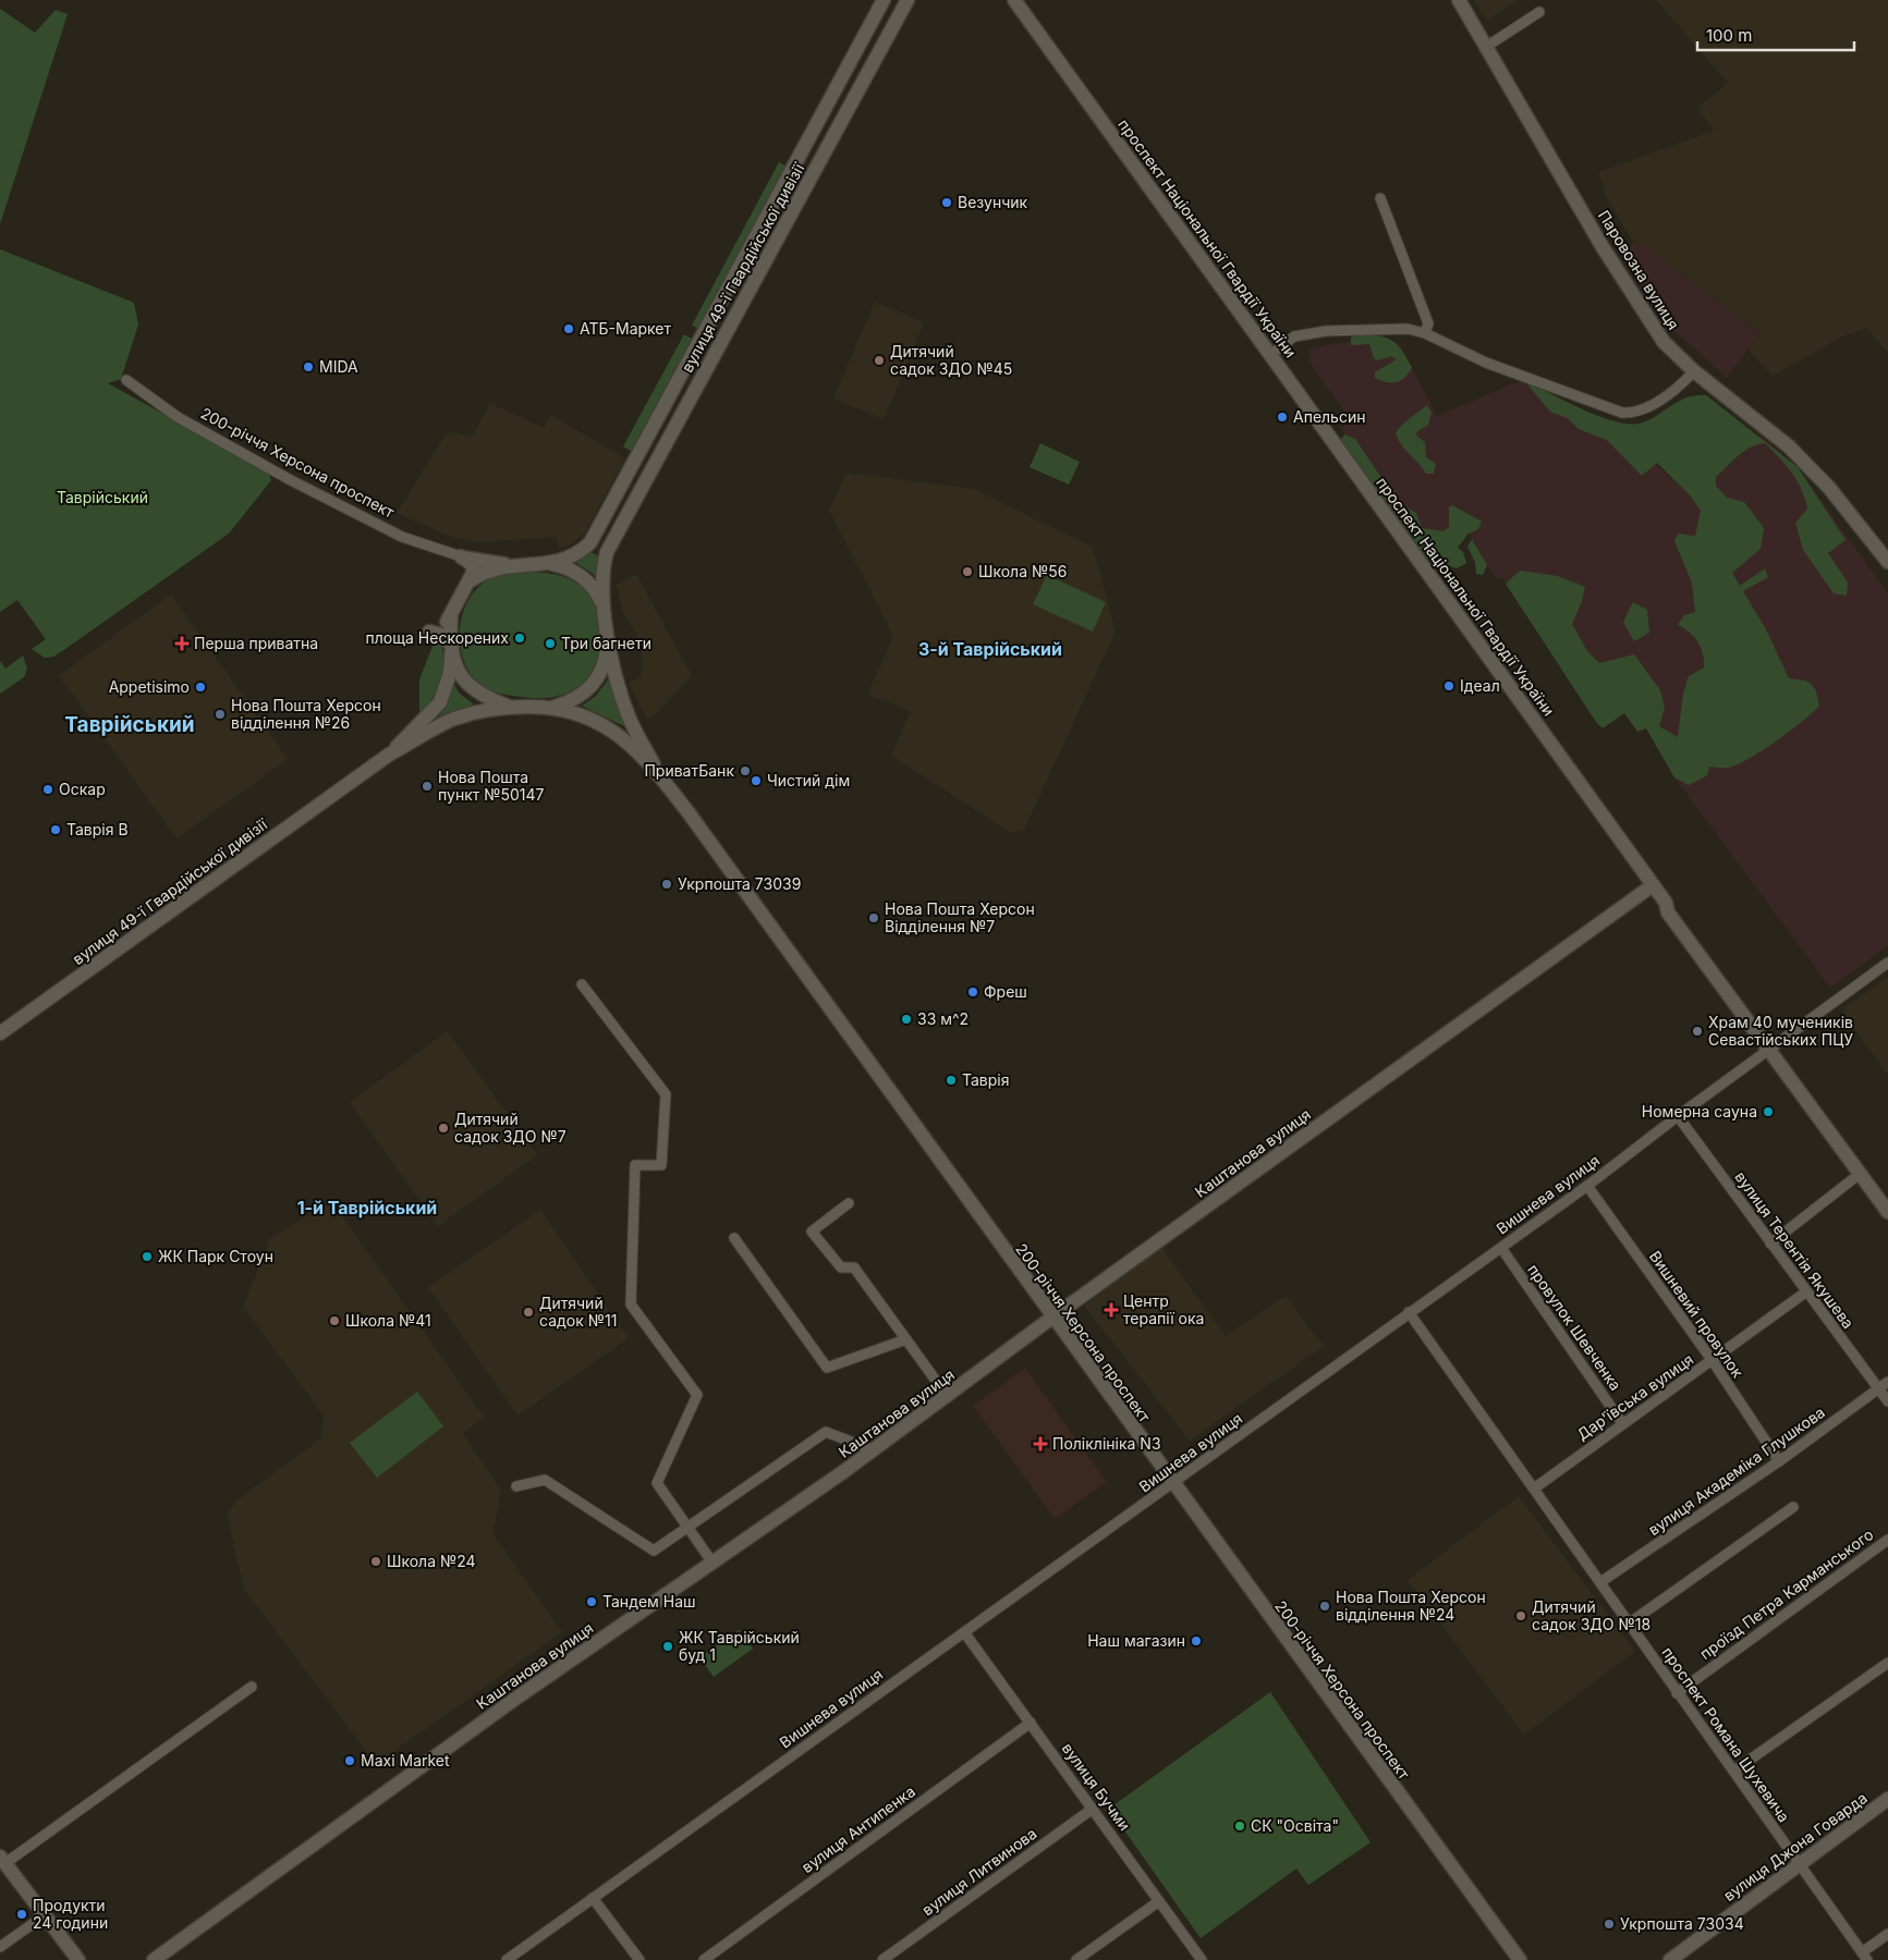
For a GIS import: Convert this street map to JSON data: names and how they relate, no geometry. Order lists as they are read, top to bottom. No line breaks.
{"streets":{"street":["проспект Національної Гвардії України","вулиця 49-ї Гвардійської дивізії","Паровозна вулиця","200-річчя Херсона проспект","Каштанова вулиця","Вишнева вулиця","вулиця Терентія Якушева","Вишневий провулок","провулок Шевченка","Дар'ївська вулиця","вулиця Академіка Глушкова","проїзд Петра Карманського","проспект Романа Шухевича","вулиця Бучми","вулиця Антипенка","вулиця Джона Говарда","вулиця Литвинова"]},"crossings":[["проспект Національної Гвардії України","Каштанова вулиця"],["проспект Національної Гвардії України","Вишнева вулиця"],["200-річчя Херсона проспект","Каштанова вулиця"],["200-річчя Херсона проспект","Вишнева вулиця"],["Вишнева вулиця","вулиця Терентія Якушева"],["Вишнева вулиця","Вишневий провулок"],["Вишнева вулиця","провулок Шевченка"],["Вишнева вулиця","проспект Романа Шухевича"],["Вишнева вулиця","вулиця Бучми"],["вулиця Терентія Якушева","Дар'ївська вулиця"],["вулиця Терентія Якушева","вулиця Академіка Глушкова"],["Вишневий провулок","Дар'ївська вулиця"],["Вишневий провулок","вулиця Академіка Глушкова"],["провулок Шевченка","Дар'ївська вулиця"],["Дар'ївська вулиця","проспект Романа Шухевича"],["вулиця Академіка Глушкова","проспект Романа Шухевича"],["проїзд Петра Карманського","проспект Романа Шухевича"],["проспект Романа Шухевича","вулиця Джона Говарда"],["вулиця Бучми","вулиця Антипенка"],["вулиця Бучми","вулиця Литвинова"]],"districts":["3-й Таврійський","Таврійський","1-й Таврійський"],"parks":["Таврійський"],"places":{"other":["Везунчик","АТБ-Маркет","Дитячий садок ЗДО №45","MIDA","Апельсин","Школа №56","площа Нескорених","Три багнети","Ідеал","Appetisimo","Нова Пошта Херсон відділення №26","ПриватБанк","Чистий дім","Нова Пошта пункт №50147","Оскар","Таврія В","Укрпошта 73039","Нова Пошта Херсон Відділення №7","Фреш","33 м^2","Храм 40 мучеників Севастійських ПЦУ","Таврія","Номерна сауна","Дитячий садок ЗДО №7","ЖК Парк Стоун","Дитячий садок №11","Школа №41","Школа №24","Тандем Наш","Нова Пошта Херсон відділення №24","Дитячий садок ЗДО №18","Наш магазин","ЖК Таврійський буд 1","Maxi Market","СК \"Освіта\"","Продукти 24 години","Укрпошта 73034"],"health":["Перша приватна","Центр терапії ока","Поліклініка N3"]},"scale_bar":"100 m"}
